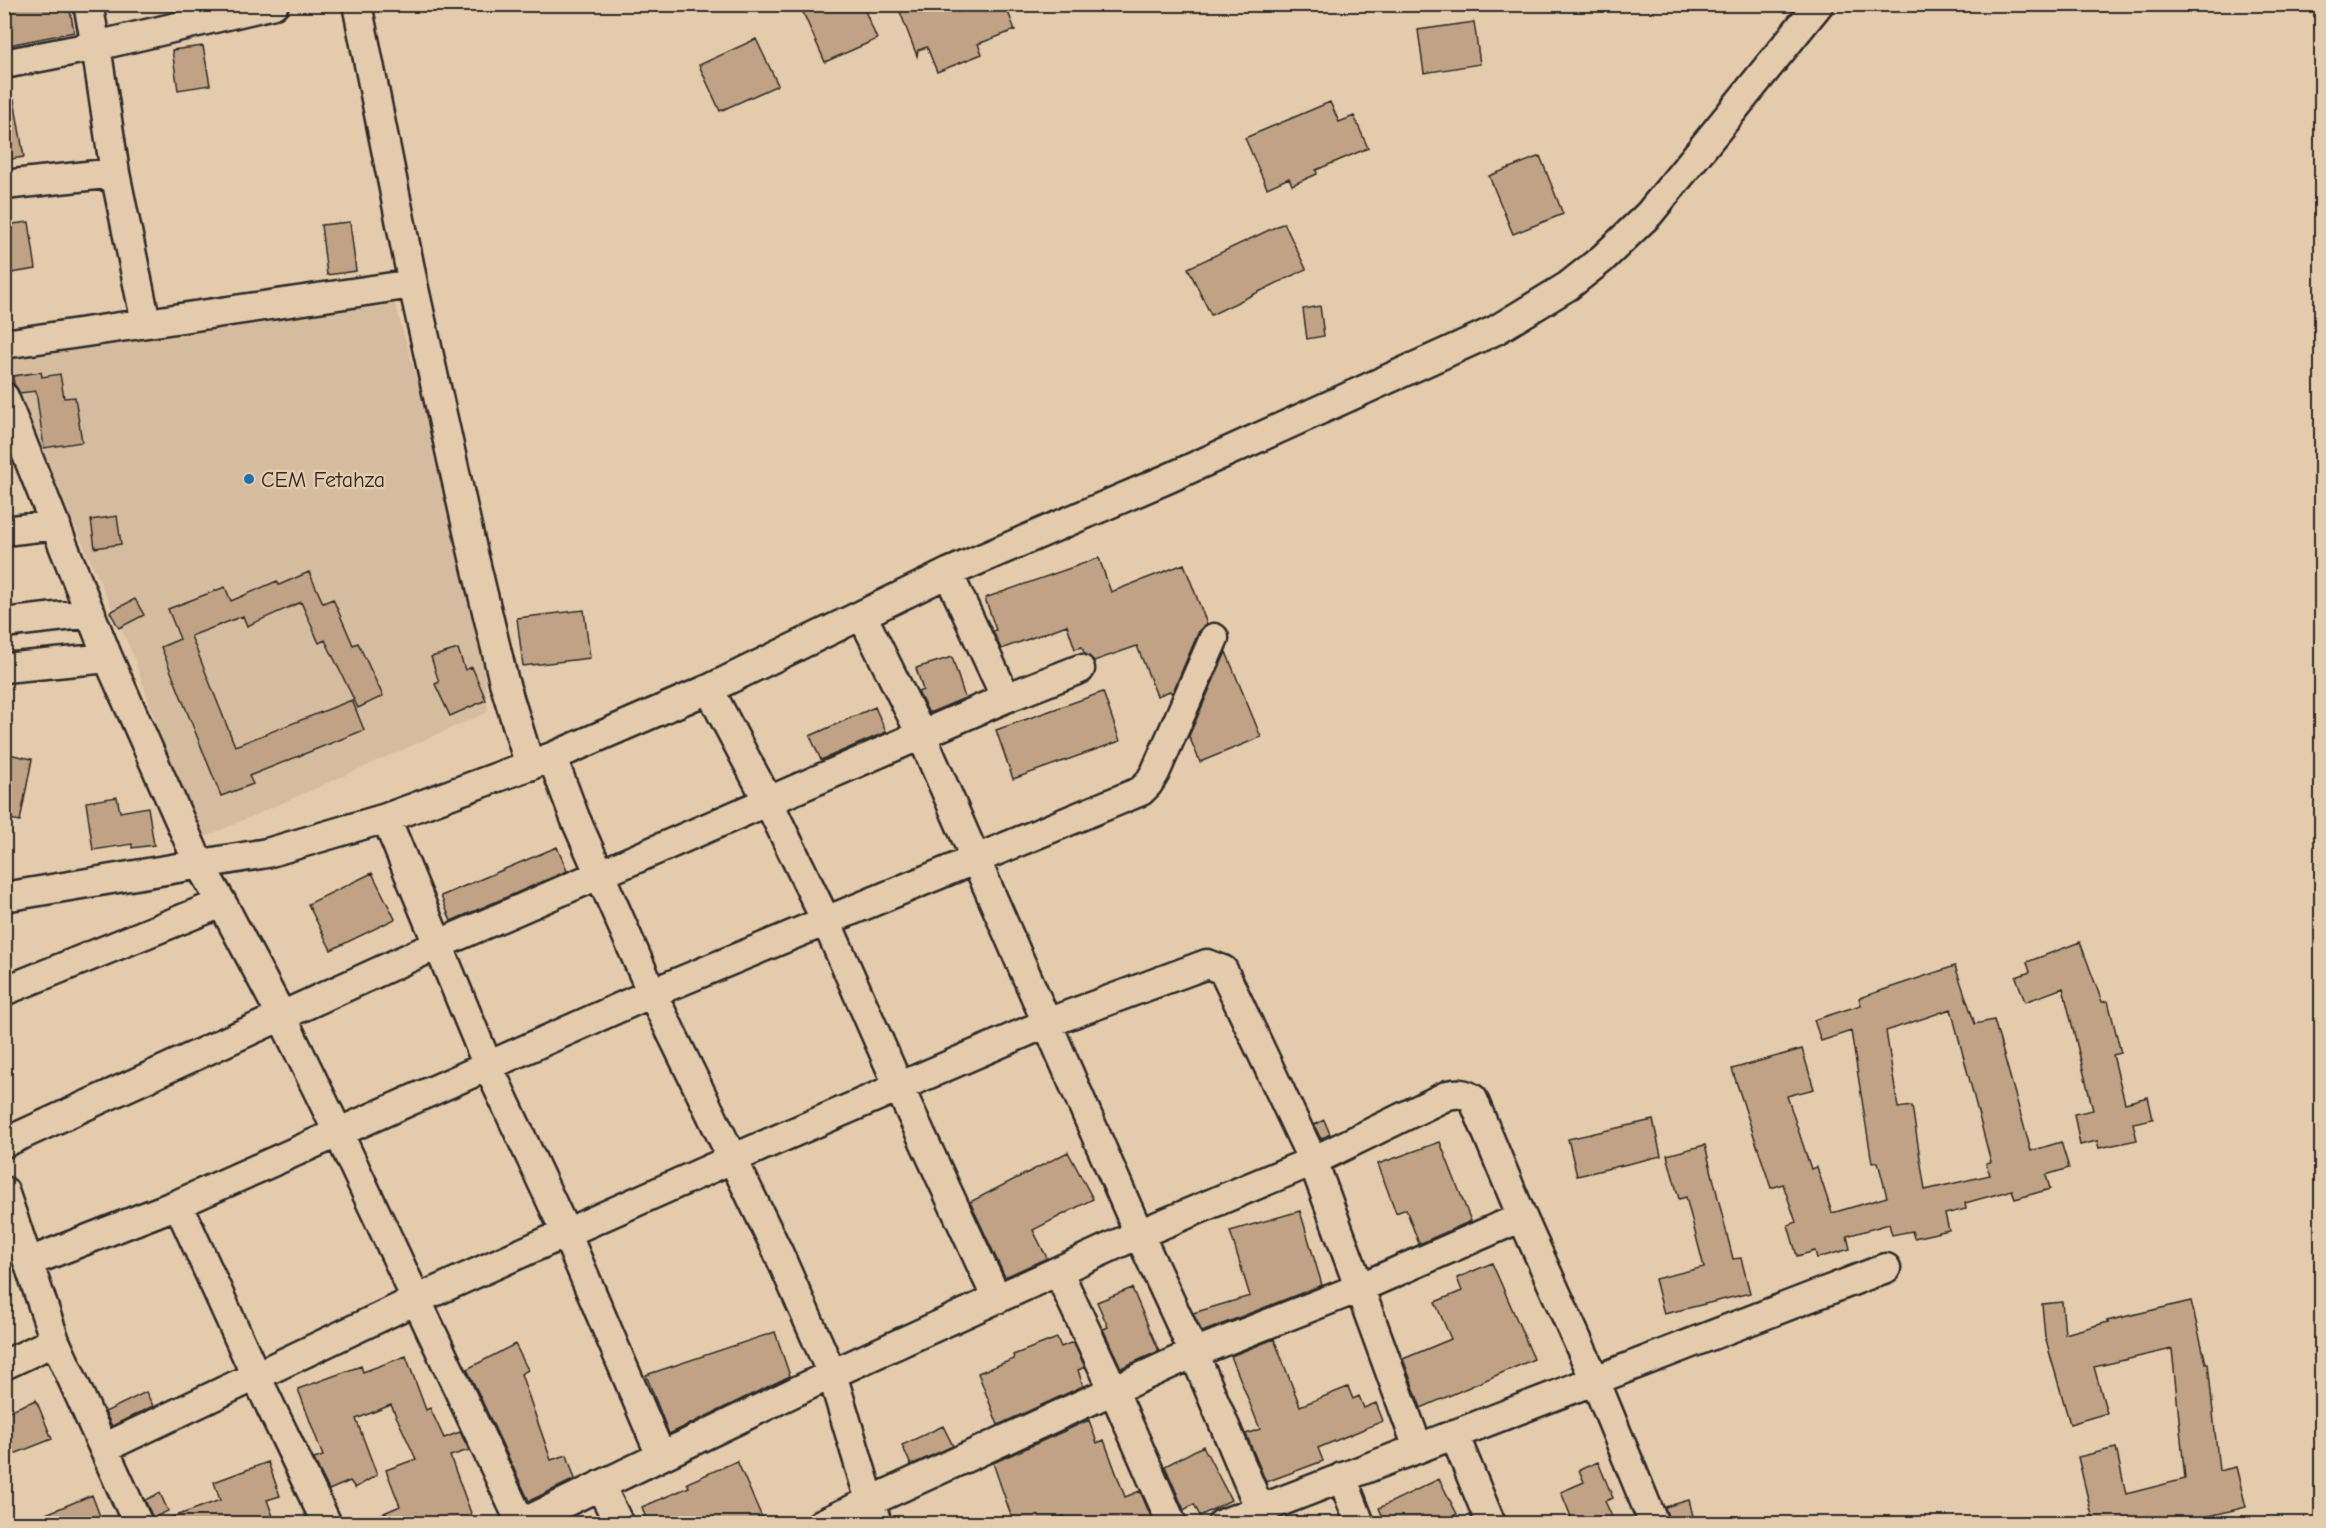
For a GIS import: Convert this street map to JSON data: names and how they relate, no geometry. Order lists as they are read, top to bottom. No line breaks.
{"places":["CEM Fetahza"]}
